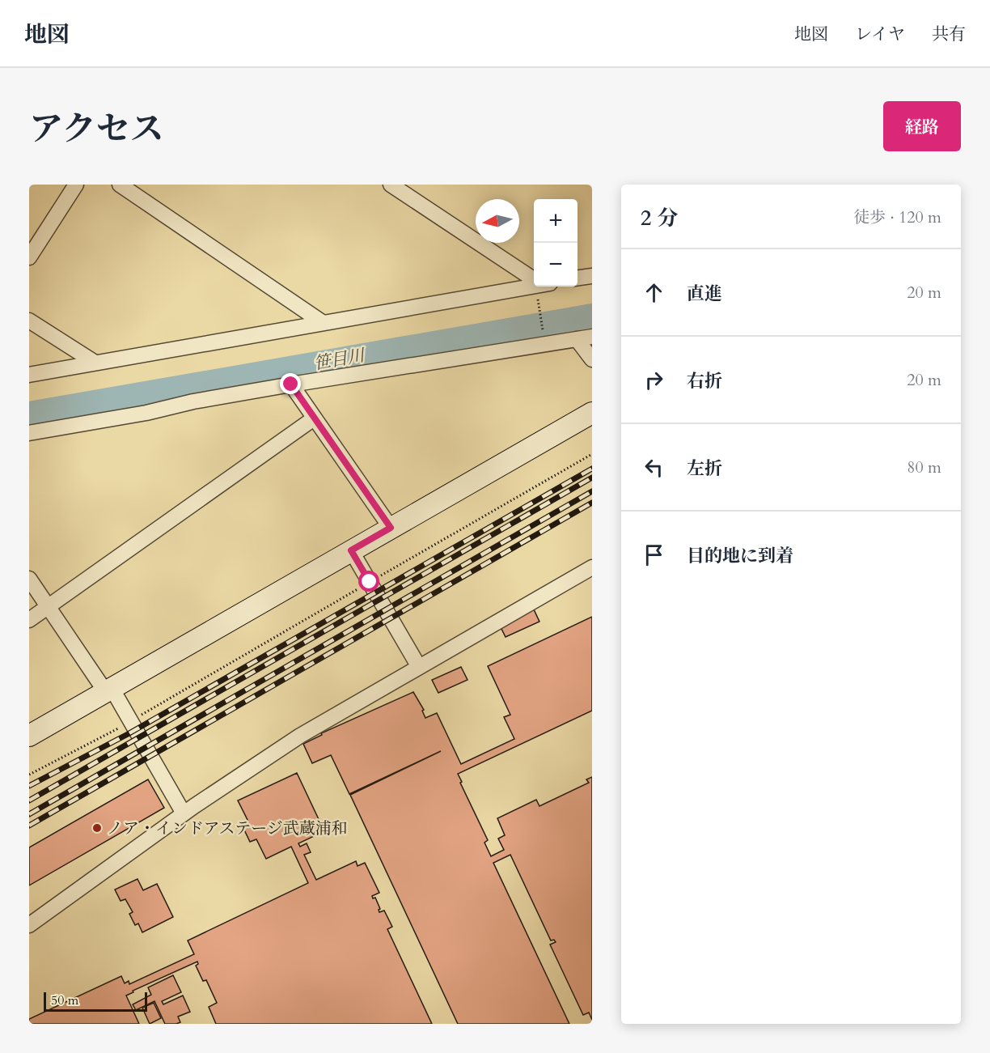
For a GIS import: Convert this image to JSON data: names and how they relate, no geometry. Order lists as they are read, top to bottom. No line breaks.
{"water":["笹目川"],"places":["ノア・インドアステージ武蔵浦和"],"scale_bar":"50 m","north":"left","page":{"header":"地図","nav":["地図","レイヤ","共有"],"title":"アクセス","buttons":"経路","heading":["2 分","徒歩 · 120 m"],"map_buttons":["+","−"],"list":[["直進","20 m"],["右折","20 m"],["左折","80 m"],"目的地に到着"],"scale":"50 m"}}
